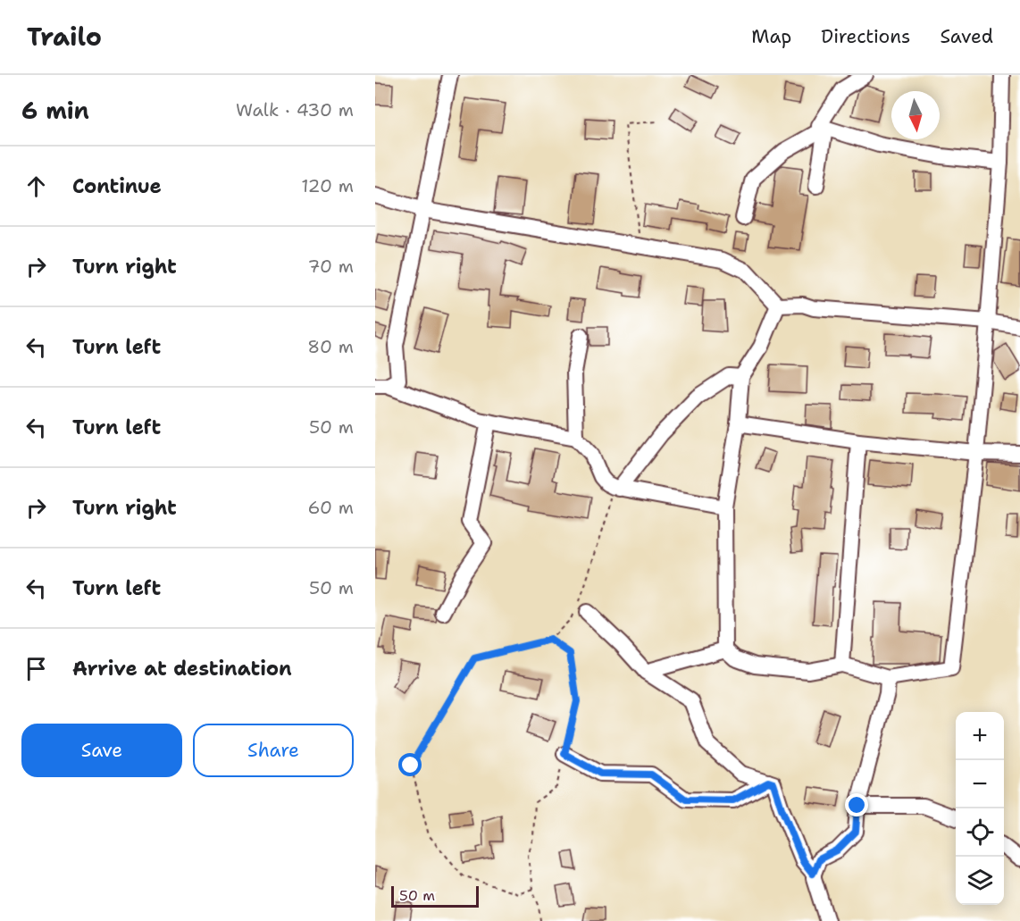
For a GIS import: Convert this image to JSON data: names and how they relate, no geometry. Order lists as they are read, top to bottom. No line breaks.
{"scale_bar":"50 m","north":"bottom","page":{"header":"Trailo","nav":["Map","Directions","Saved"],"heading":["6 min","Walk · 430 m"],"list":[["Continue","120 m"],["Turn right","70 m"],["Turn left","80 m"],["Turn left","50 m"],["Turn right","60 m"],["Turn left","50 m"],"Arrive at destination"],"buttons":["Save","Share"],"map_buttons":["+","−"],"scale":"50 m"}}
